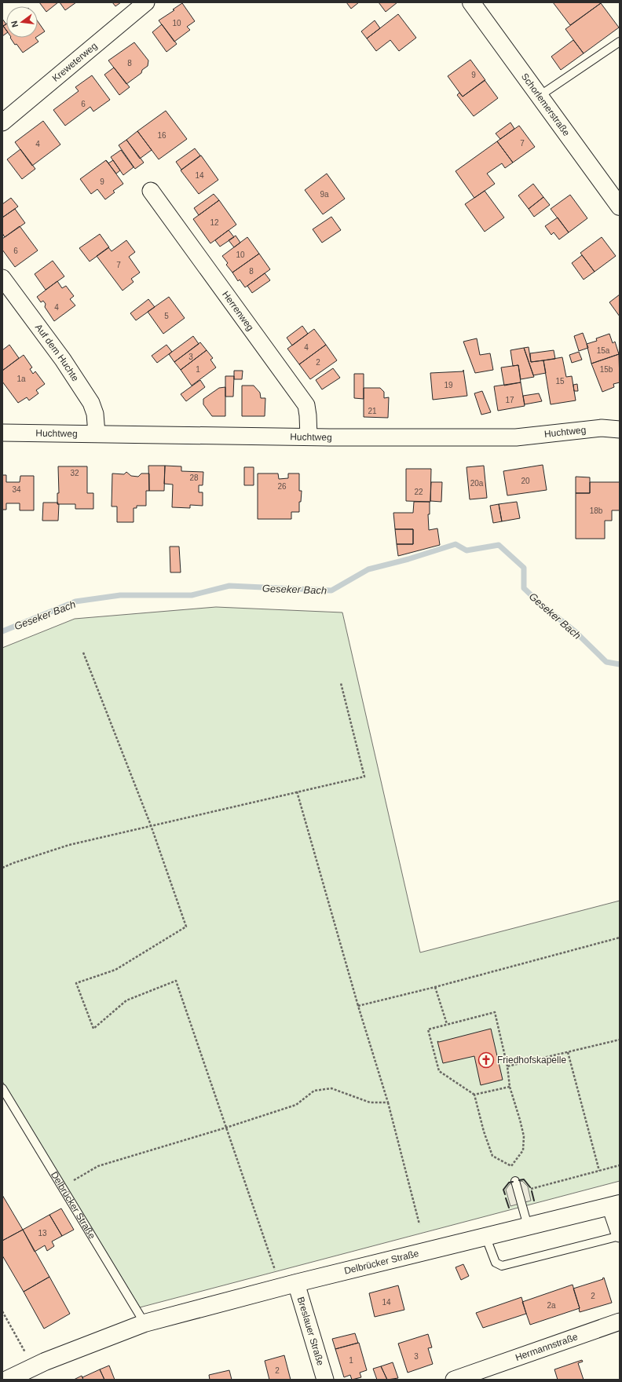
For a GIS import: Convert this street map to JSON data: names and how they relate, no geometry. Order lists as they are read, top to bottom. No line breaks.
{"streets":{"main road":["Schorlemerstraße","Delbrücker Straße"],"street":["Kreweterweg","Herrenweg","Auf dem Huchte","Huchtweg","Breslauer Straße","Hermannstraße"]},"crossings":[["Herrenweg","Huchtweg"],["Auf dem Huchte","Huchtweg"],["Delbrücker Straße","Breslauer Straße"]],"water":["Geseker Bach"],"places":{"church":["Friedhofskapelle"]},"house_numbers":["10","8","9","6","16","7","4","14","9","9a","12","6","10","7","8","4","5","4","15a","3","2","1","15b","1a","15","19","17","21","32","28","20","20a","26","34","22","18b","13","2","14","2a","3","1","2"],"north":"left"}
